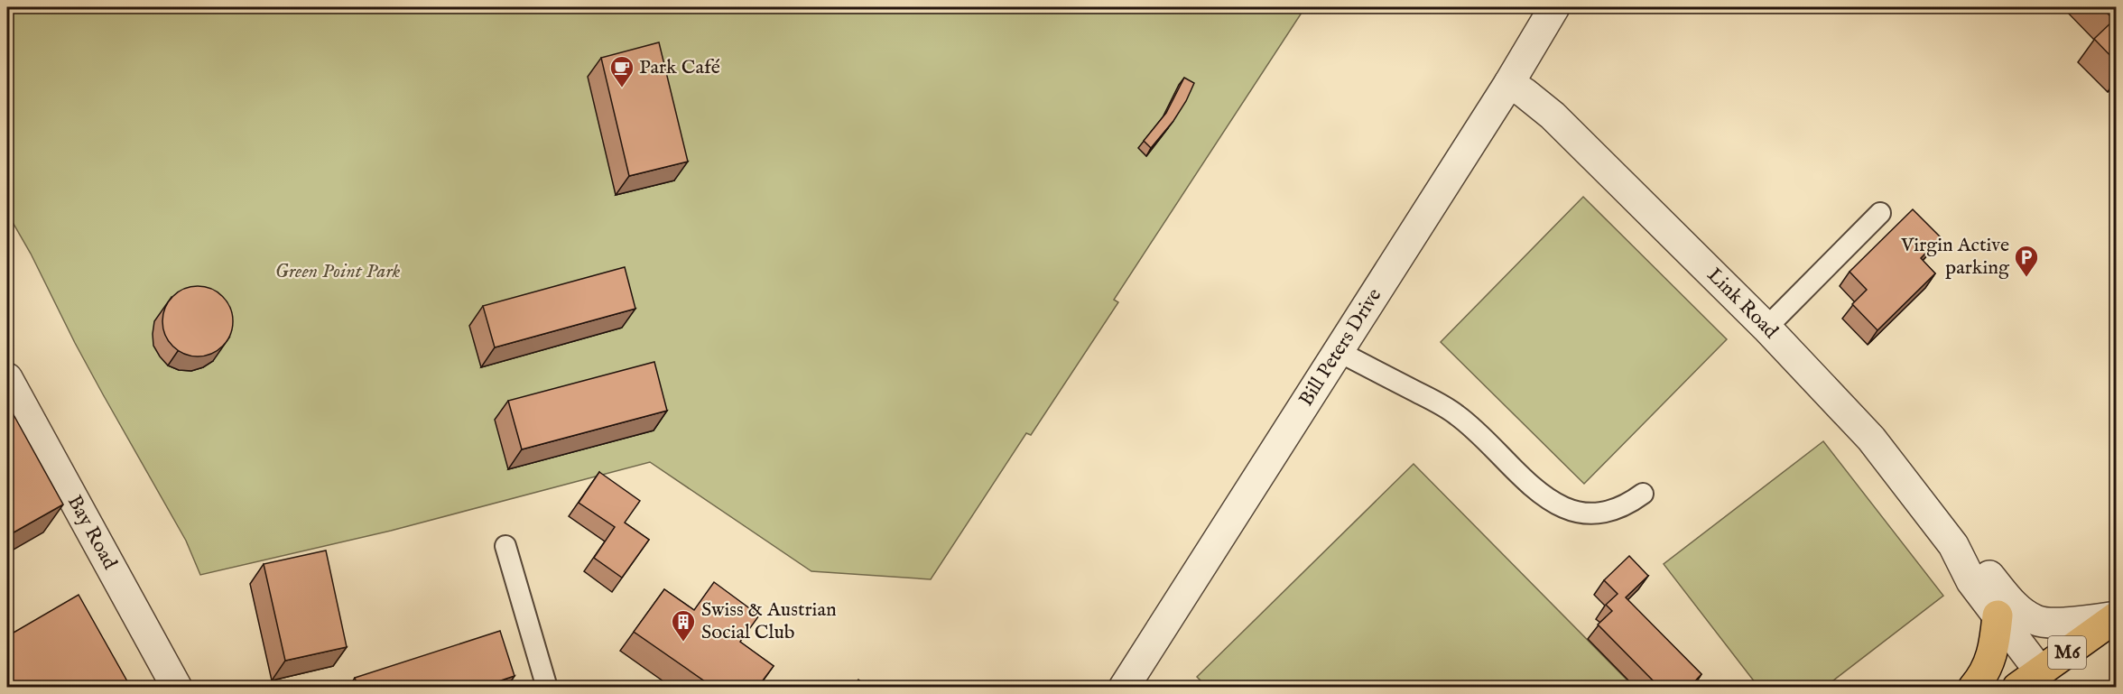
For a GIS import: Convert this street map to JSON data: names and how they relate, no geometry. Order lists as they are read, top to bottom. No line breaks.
{"streets":{"main road":["M6"],"street":["Link Road","Bill Peters Drive","Bay Road"]},"crossings":[["Link Road","Bill Peters Drive"],["Link Road","M6"]],"parks":["Green Point Park"],"places":{"cafe":["Park Café"],"parking":["Virgin Active parking"],"building":["Swiss & Austrian Social Club"]}}
